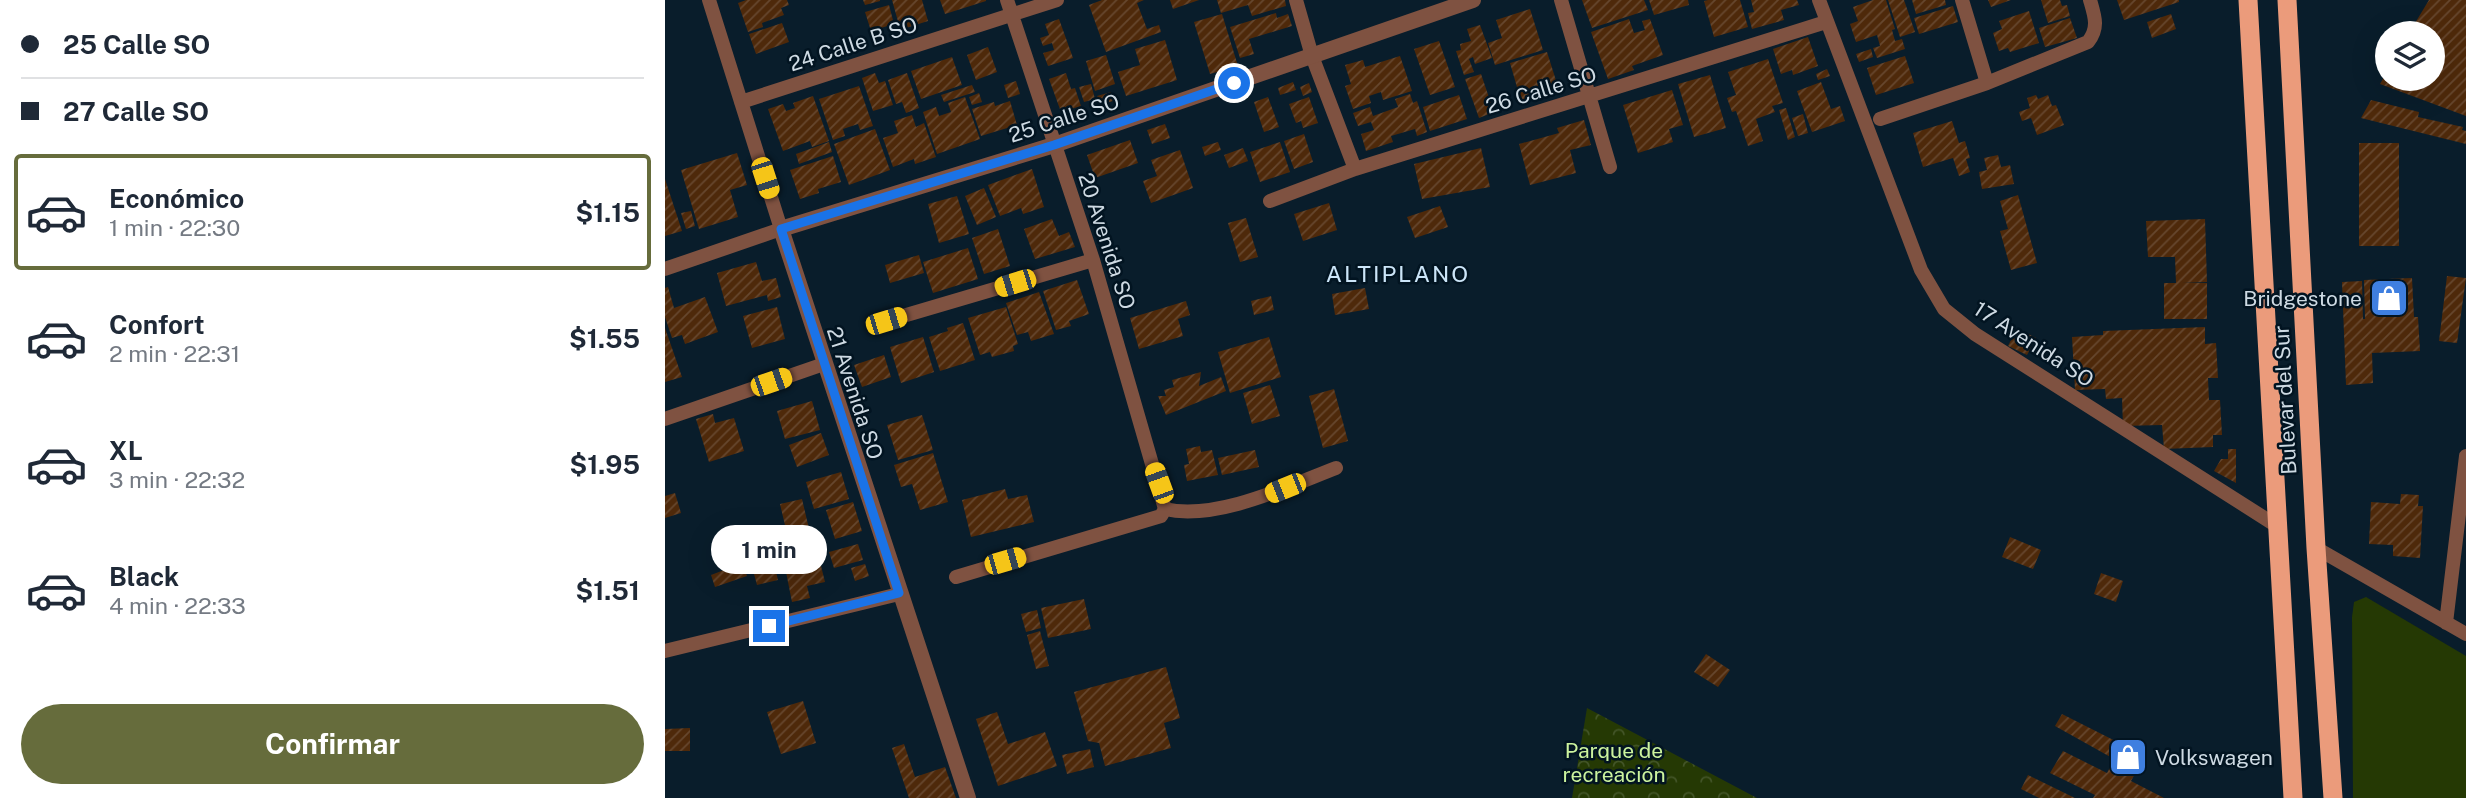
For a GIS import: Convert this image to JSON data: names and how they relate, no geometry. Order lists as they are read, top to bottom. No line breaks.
{"streets":{"highway":["Bulevar del Sur"],"street":["24 Calle B SO","26 Calle SO","25 Calle SO","20 Avenida SO","17 Avenida SO","21 Avenida SO"]},"crossings":[["24 Calle B SO","20 Avenida SO"],["24 Calle B SO","21 Avenida SO"],["26 Calle SO","17 Avenida SO"],["25 Calle SO","20 Avenida SO"],["25 Calle SO","21 Avenida SO"],["17 Avenida SO","Bulevar del Sur"]],"districts":["ALTIPLANO"],"parks":["Parque de recreación"],"places":{"shop":["Bridgestone","Volkswagen"]},"page":{"banner":["25 Calle SO","27 Calle SO"],"list":[{"name":"Económico","note":"1 min · 22:30","value":"$1.15"},{"name":"Confort","note":"2 min · 22:31","value":"$1.55"},{"name":"XL","note":"3 min · 22:32","value":"$1.95"},{"name":"Black","note":"4 min · 22:33","value":"$1.51"}],"bubble":"1 min","buttons":"Confirmar"}}
